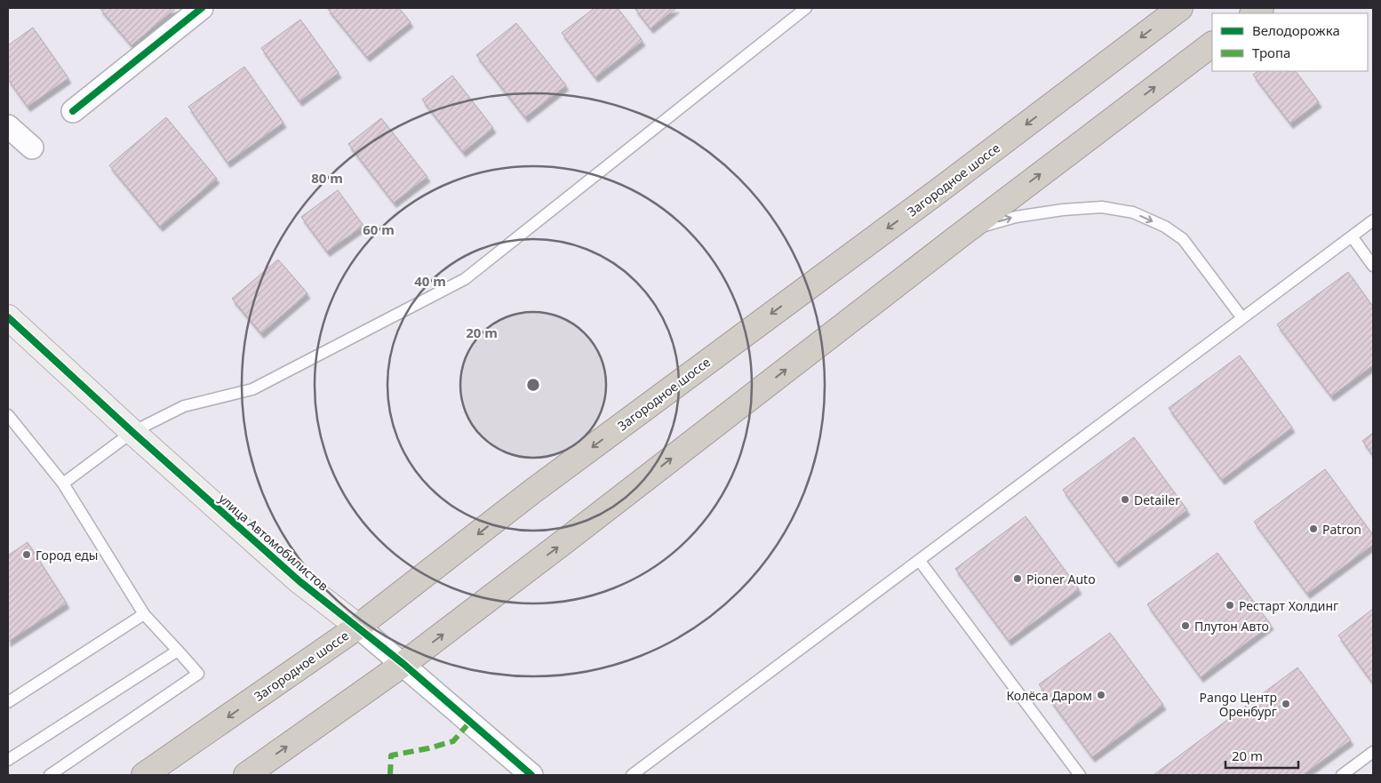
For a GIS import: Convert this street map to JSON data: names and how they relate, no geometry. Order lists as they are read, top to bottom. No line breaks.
{"streets":{"highway":["Загородное шоссе"],"street":["улица Автомобилистов"]},"crossings":[["Загородное шоссе","улица Автомобилистов"]],"places":["Detailer","Patron","Город еды","Pioner Auto","Рестарт Холдинг","Плутон Авто","Колёса Даром","Pango Центр Оренбург"],"legend":["Велодорожка","Тропа"],"scale_bar":"20 m","rings":["80 m","60 m","40 m","20 m"]}
